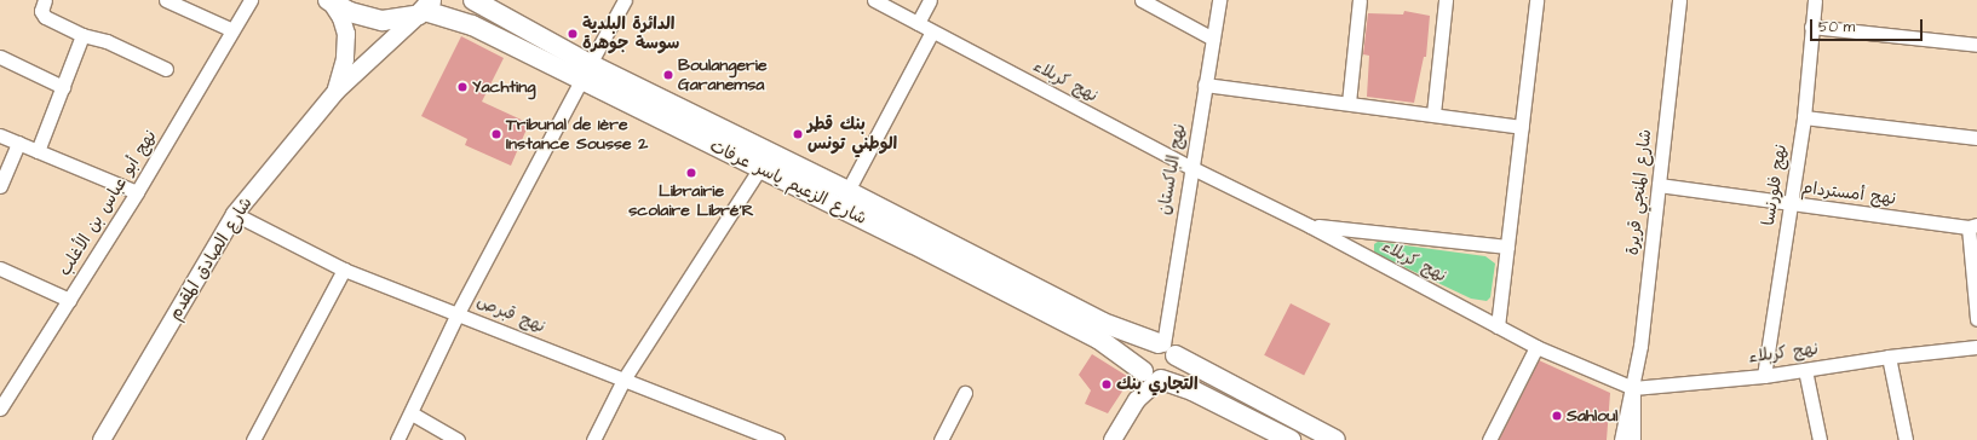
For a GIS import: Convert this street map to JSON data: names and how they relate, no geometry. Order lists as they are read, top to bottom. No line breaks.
{"streets":{"main road":["شارع الزعيم ياسر عرفات"],"street":["نهج كربلاء","نهج الباكستان","نهج فلورنسا","شارع المنجي قريرة","نهج أمستردام","نهج أبو عباس بن الأغلب","شارع الصادق المقدم","نهج قبرص"]},"crossings":[["نهج كربلاء","نهج الباكستان"],["نهج كربلاء","نهج فلورنسا"],["نهج كربلاء","شارع المنجي قريرة"],["نهج الباكستان","شارع الزعيم ياسر عرفات"],["شارع الزعيم ياسر عرفات","شارع الصادق المقدم"],["نهج فلورنسا","نهج أمستردام"],["شارع المنجي قريرة","نهج أمستردام"],["شارع الصادق المقدم","نهج قبرص"]],"places":["الدائرة البلدية سوسة جوهرة","Boulangerie Garanemsa","Yachting","Tribunal de 1ère Instance Sousse 2","بنك قطر الوطني تونس","Librairie scolaire Libré'R","التجاري بنك","Sahloul"],"scale_bar":"50 m"}
